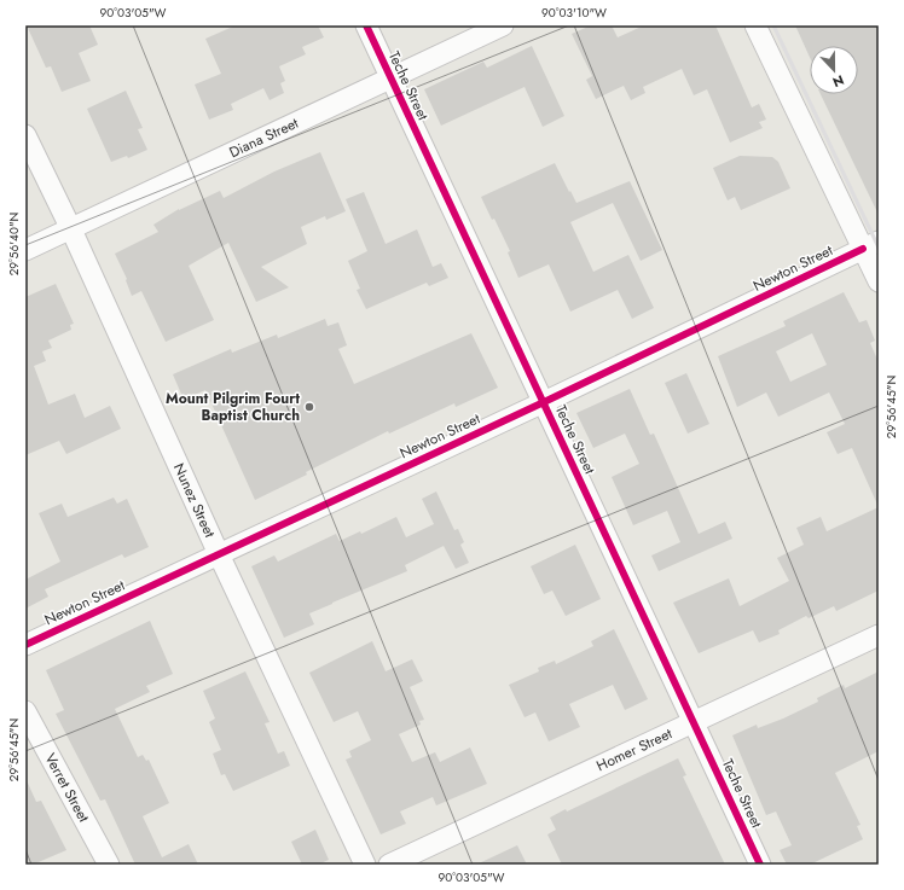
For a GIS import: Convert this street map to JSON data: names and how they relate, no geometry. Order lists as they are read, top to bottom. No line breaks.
{"streets":{"street":["Teche Street","Diana Street","Newton Street","Nunez Street","Homer Street","Verret Street"]},"crossings":[["Teche Street","Diana Street"],["Teche Street","Newton Street"],["Teche Street","Homer Street"],["Diana Street","Nunez Street"],["Newton Street","Nunez Street"]],"places":["Mount Pilgrim Fourt Baptist Church"],"north":"bottom","coordinates":["90°03'05\"W","90°03'10\"W","29°56'40\"N","29°56'45\"N"]}
